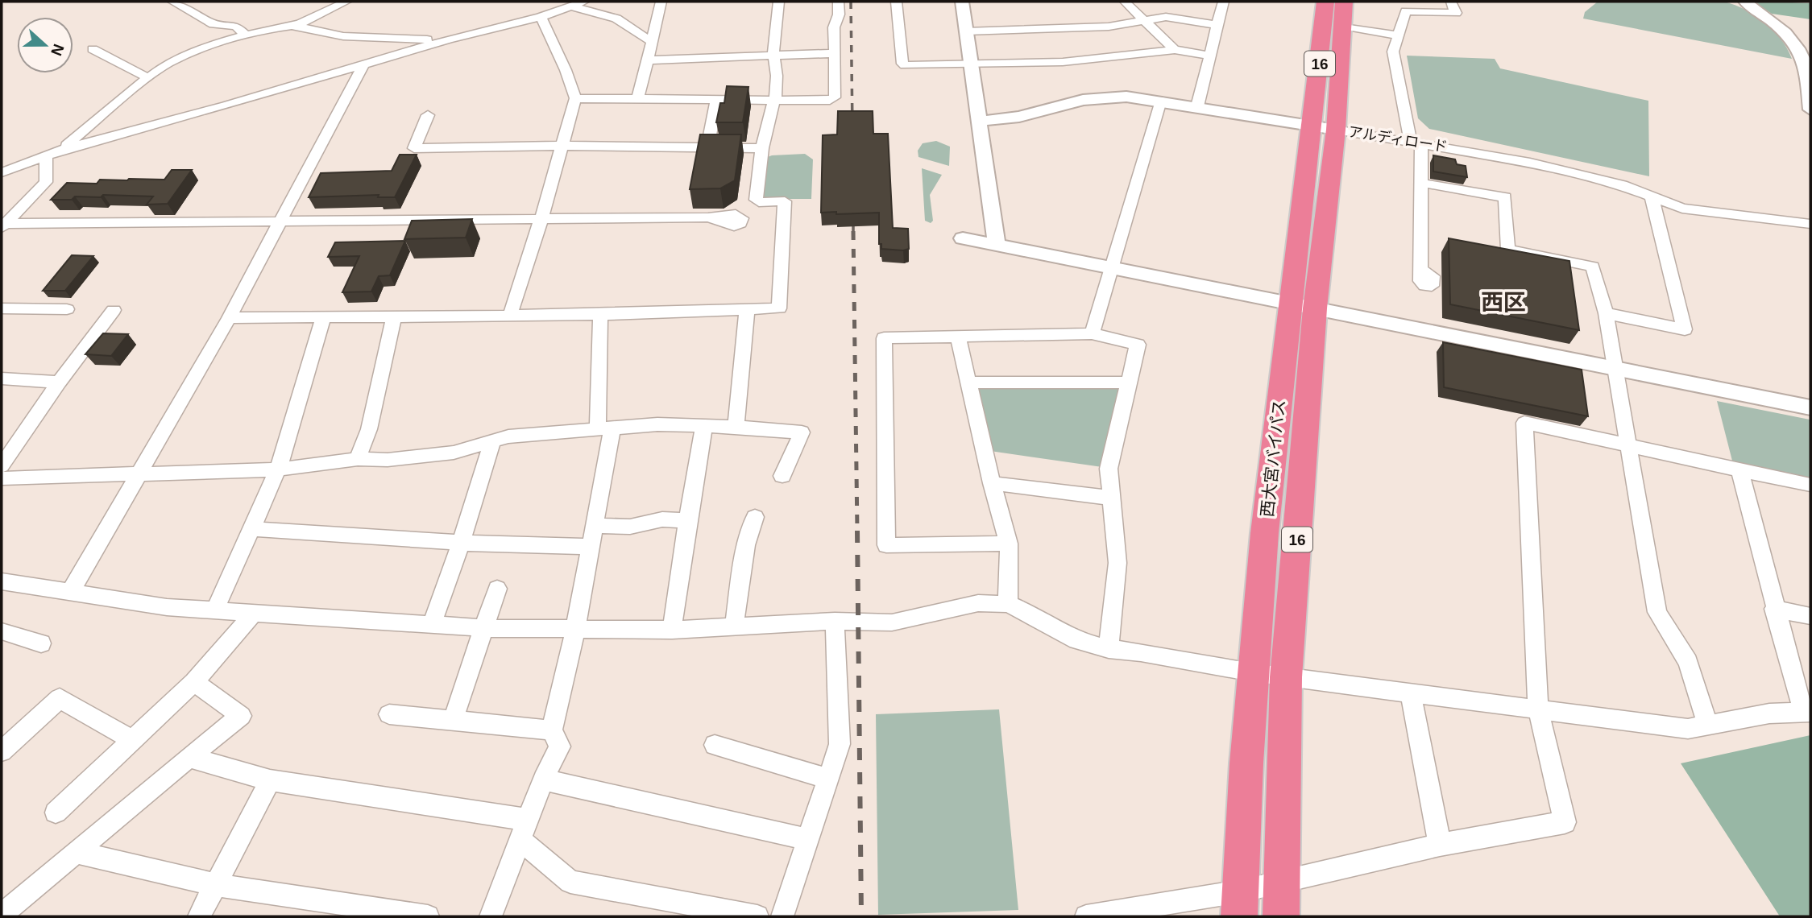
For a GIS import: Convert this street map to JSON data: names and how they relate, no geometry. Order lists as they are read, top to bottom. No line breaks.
{"streets":{"highway":["16","西大宮バイパス"],"street":["アルディロード"]},"crossings":[["アルディロード","西大宮バイパス"]],"districts":["西区"],"north":"right"}
